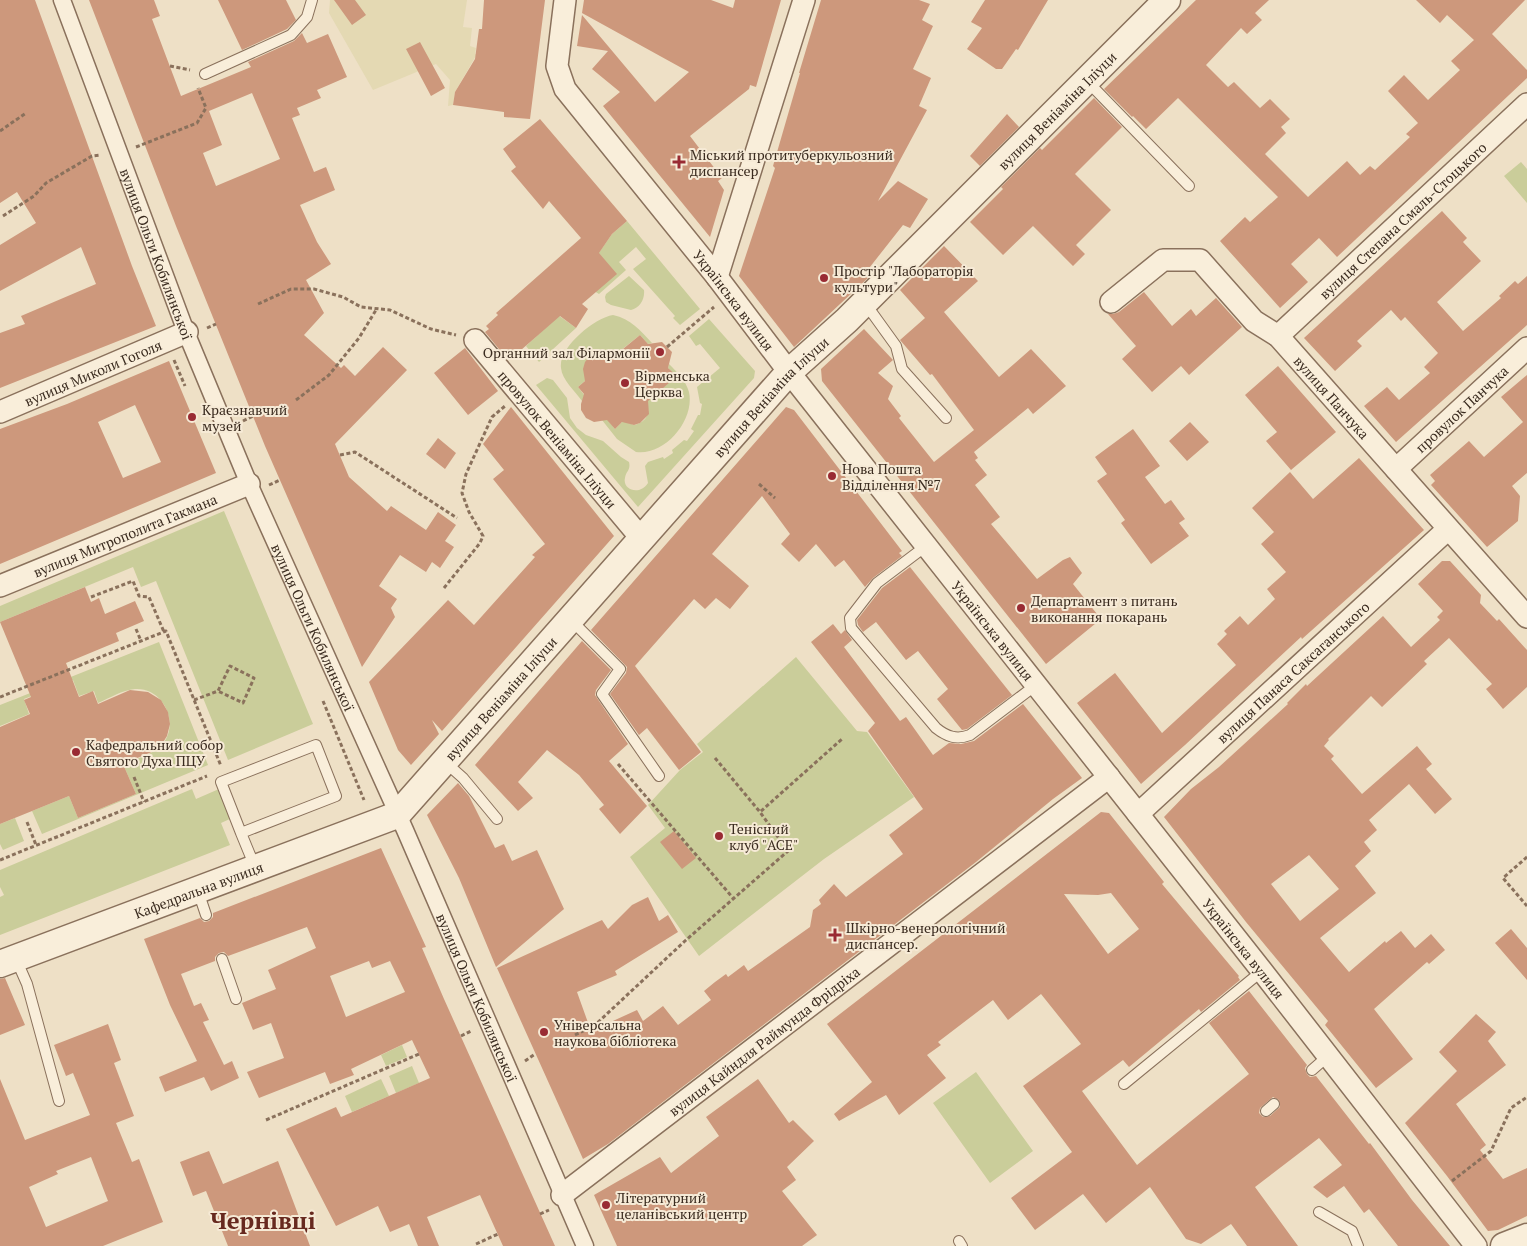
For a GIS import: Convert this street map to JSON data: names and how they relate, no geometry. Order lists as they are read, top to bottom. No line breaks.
{"streets":{"street":["вулиця Веніаміна Іліуци","вулиця Степана Смаль-Стоцького","вулиця Ольги Кобилянської","Українська вулиця","вулиця Миколи Гоголя","вулиця Панчука","провулок Панчука","провулок Веніаміна Іліуци","вулиця Митрополита Гакмана","вулиця Панаса Саксаганського","Кафедральна вулиця","вулиця Кайндля Раймунда Фрідріха"]},"crossings":[["вулиця Веніаміна Іліуци","вулиця Ольги Кобилянської"],["вулиця Веніаміна Іліуци","Українська вулиця"],["вулиця Веніаміна Іліуци","провулок Веніаміна Іліуци"],["вулиця Веніаміна Іліуци","Кафедральна вулиця"],["вулиця Степана Смаль-Стоцького","вулиця Панчука"],["вулиця Ольги Кобилянської","вулиця Миколи Гоголя"],["вулиця Ольги Кобилянської","вулиця Митрополита Гакмана"],["вулиця Ольги Кобилянської","Кафедральна вулиця"],["вулиця Ольги Кобилянської","вулиця Кайндля Раймунда Фрідріха"],["Українська вулиця","вулиця Панаса Саксаганського"],["Українська вулиця","вулиця Кайндля Раймунда Фрідріха"],["вулиця Панчука","провулок Панчука"],["вулиця Панчука","вулиця Панаса Саксаганського"]],"districts":["Чернівці"],"places":{"health":["Міський протитуберкульозний диспансер","Шкірно-венерологічний диспансер."],"other":["Простір \"Лабораторія культури\"","Органний зал Філармонії","Вірменська Церква","Краєзнавчий музей","Нова Пошта Відділення №7","Департамент з питань виконання покарань","Кафедральний собор Святого Духа ПЦУ","Тенісний клуб \"ACE\"","Універсальна наукова бібліотека","Літературний целанівський центр"]}}
